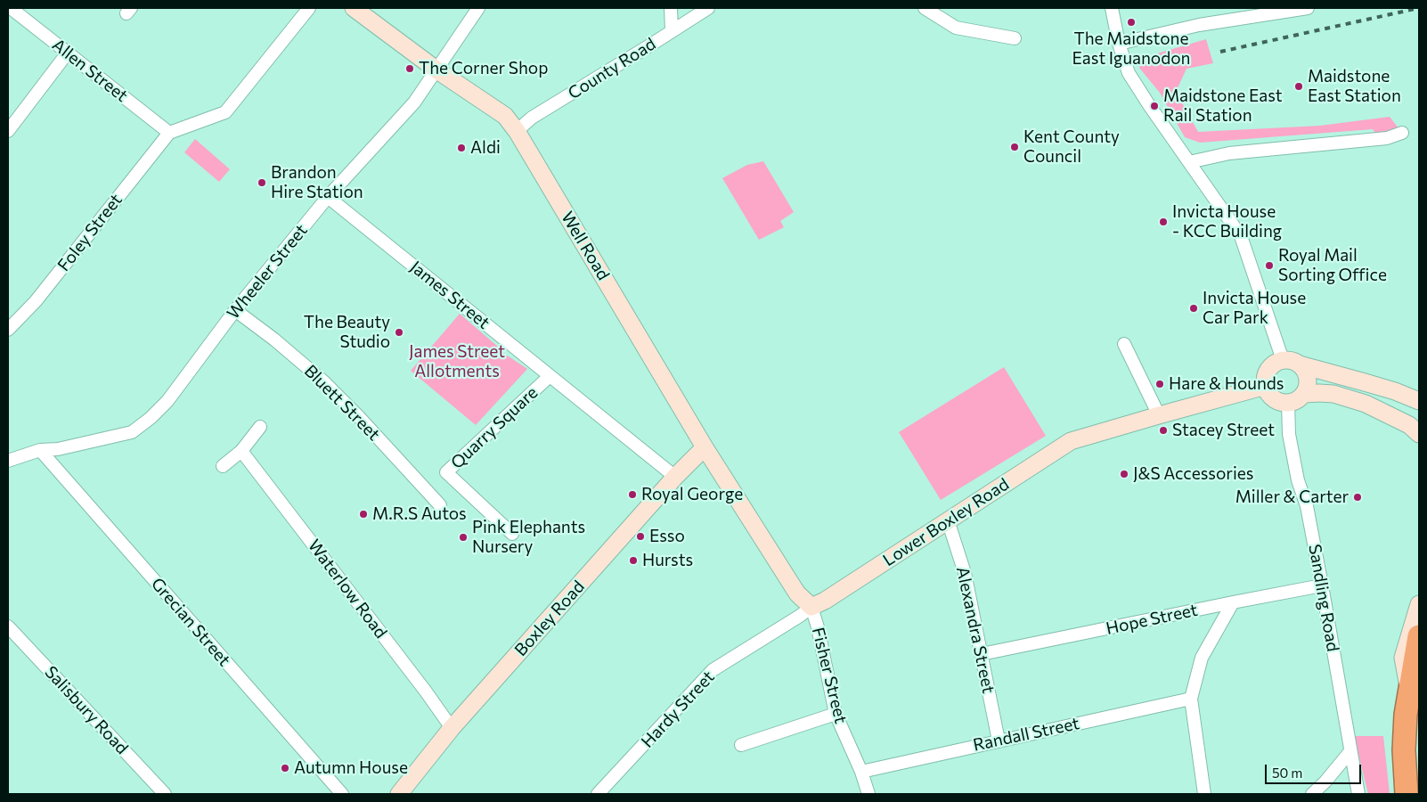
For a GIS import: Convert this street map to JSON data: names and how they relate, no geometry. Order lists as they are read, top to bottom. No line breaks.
{"streets":{"main road":["Well Road","Lower Boxley Road","Boxley Road"],"street":["County Road","Allen Street","Foley Street","Wheeler Street","James Street","Bluett Street","Quarry Square","Waterlow Road","Sandling Road","Hope Street","Grecian Street","Alexandra Street","Fisher Street","Hardy Street","Salisbury Road","Randall Street"]},"crossings":[["County Road","Well Road"],["Allen Street","Foley Street"],["Well Road","Wheeler Street"],["Well Road","Boxley Road"],["Wheeler Street","James Street"],["Wheeler Street","Bluett Street"],["Wheeler Street","Grecian Street"],["James Street","Quarry Square"],["James Street","Boxley Road"],["Lower Boxley Road","Sandling Road"],["Lower Boxley Road","Alexandra Street"],["Lower Boxley Road","Fisher Street"],["Lower Boxley Road","Hardy Street"],["Waterlow Road","Boxley Road"],["Sandling Road","Hope Street"],["Hope Street","Alexandra Street"],["Alexandra Street","Randall Street"],["Fisher Street","Hardy Street"],["Fisher Street","Randall Street"]],"parks":["James Street Allotments"],"places":["The Maidstone East Iguanodon","The Corner Shop","Maidstone East Station","Maidstone East Rail Station","Kent County Council","Aldi","Brandon Hire Station","Invicta House - KCC Building","Royal Mail Sorting Office","Invicta House Car Park","The Beauty Studio","Hare & Hounds","Stacey Street","J&S Accessories","Royal George","Miller & Carter","M.R.S Autos","Esso","Pink Elephants Nursery","Hursts","Autumn House"],"scale_bar":"50 m"}
